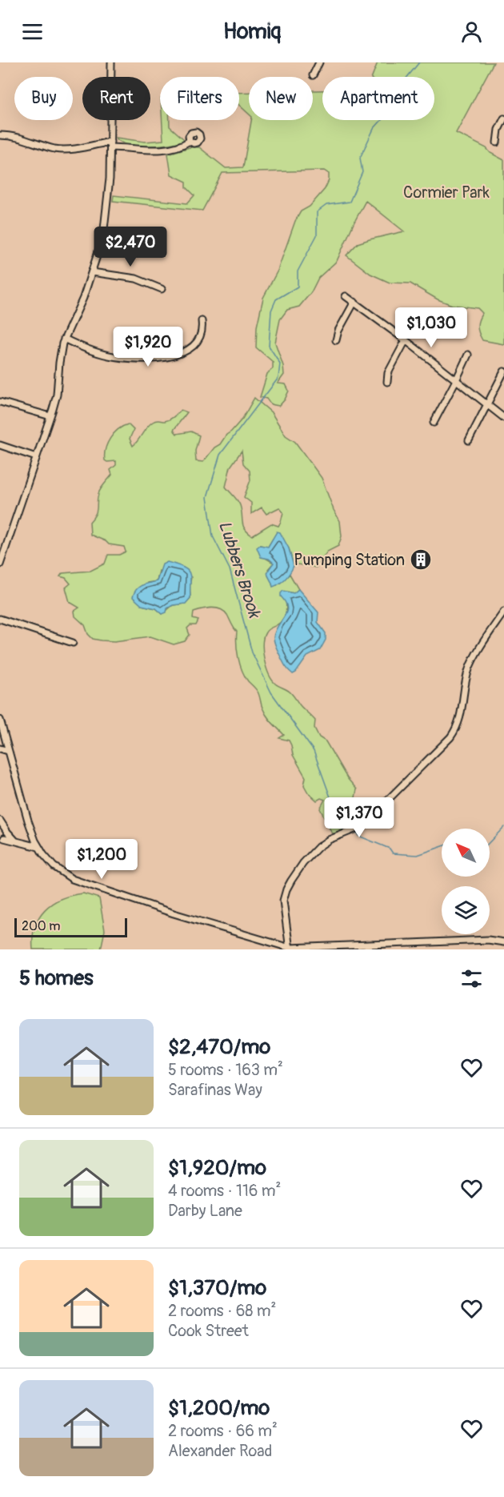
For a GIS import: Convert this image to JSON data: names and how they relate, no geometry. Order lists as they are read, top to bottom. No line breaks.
{"water":["Lubbers Brook"],"parks":["Cormier Park"],"places":{"building":["Pumping Station"]},"scale_bar":"200 m","north":"top left","page":{"header":"Homiq","chip":["Buy","Rent","Filters","New","Apartment"],"price":["$2,470","$1,030","$1,920","$1,370","$1,200"],"scale":"200 m","heading":"5 homes","list":[{"name":"$2,470/mo","note":"5 rooms · 163 m² · Sarafinas Way"},{"name":"$1,920/mo","note":"4 rooms · 116 m² · Darby Lane"},{"name":"$1,370/mo","note":"2 rooms · 68 m² · Cook Street"},{"name":"$1,200/mo","note":"2 rooms · 66 m² · Alexander Road"}]}}
